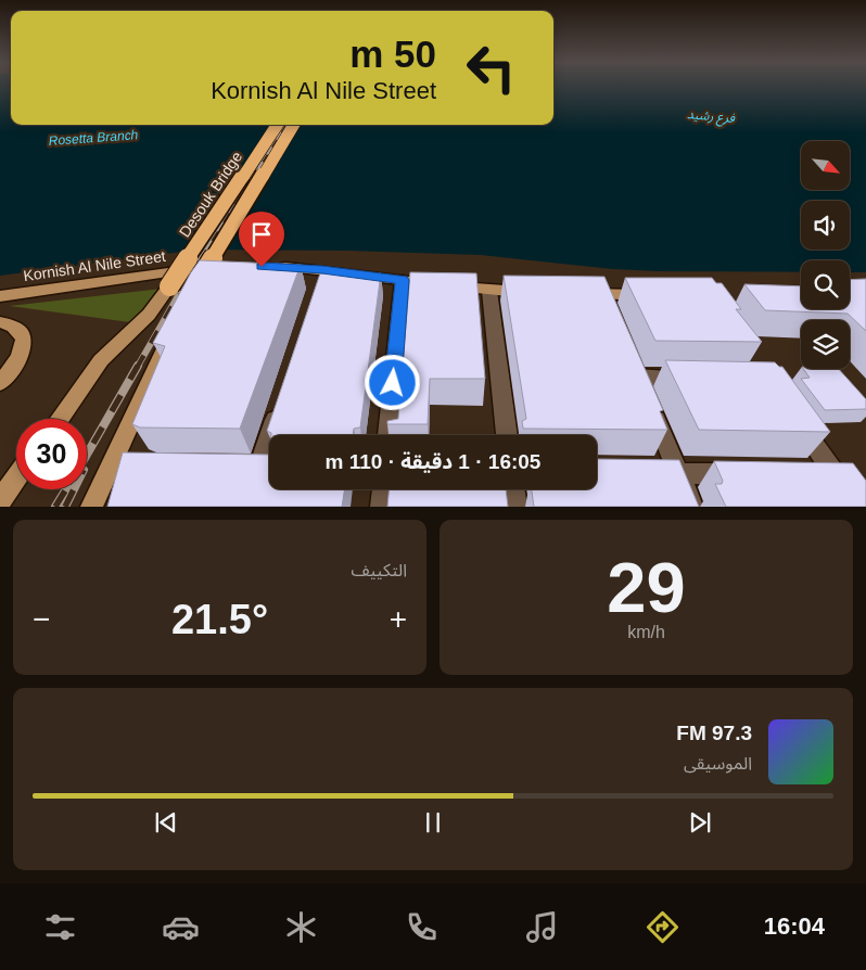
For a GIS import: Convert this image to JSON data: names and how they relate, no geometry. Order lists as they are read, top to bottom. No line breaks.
{"streets":{"highway":["Desouk Bridge"],"main road":["Kornish Al Nile Street"]},"water":["فرع رشيد","Rosetta Branch"],"north":"bottom right","page":{"turn":["50 m","Kornish Al Nile Street"],"limit":"30","trip":"16:05 · 1 دقيقة · 110 m","tile":[["29","km/h"],"التكييف"],"heat":["−","21.5°","+"],"song":["97.3 FM","الموسيقى"],"tabs":"16:04"}}
